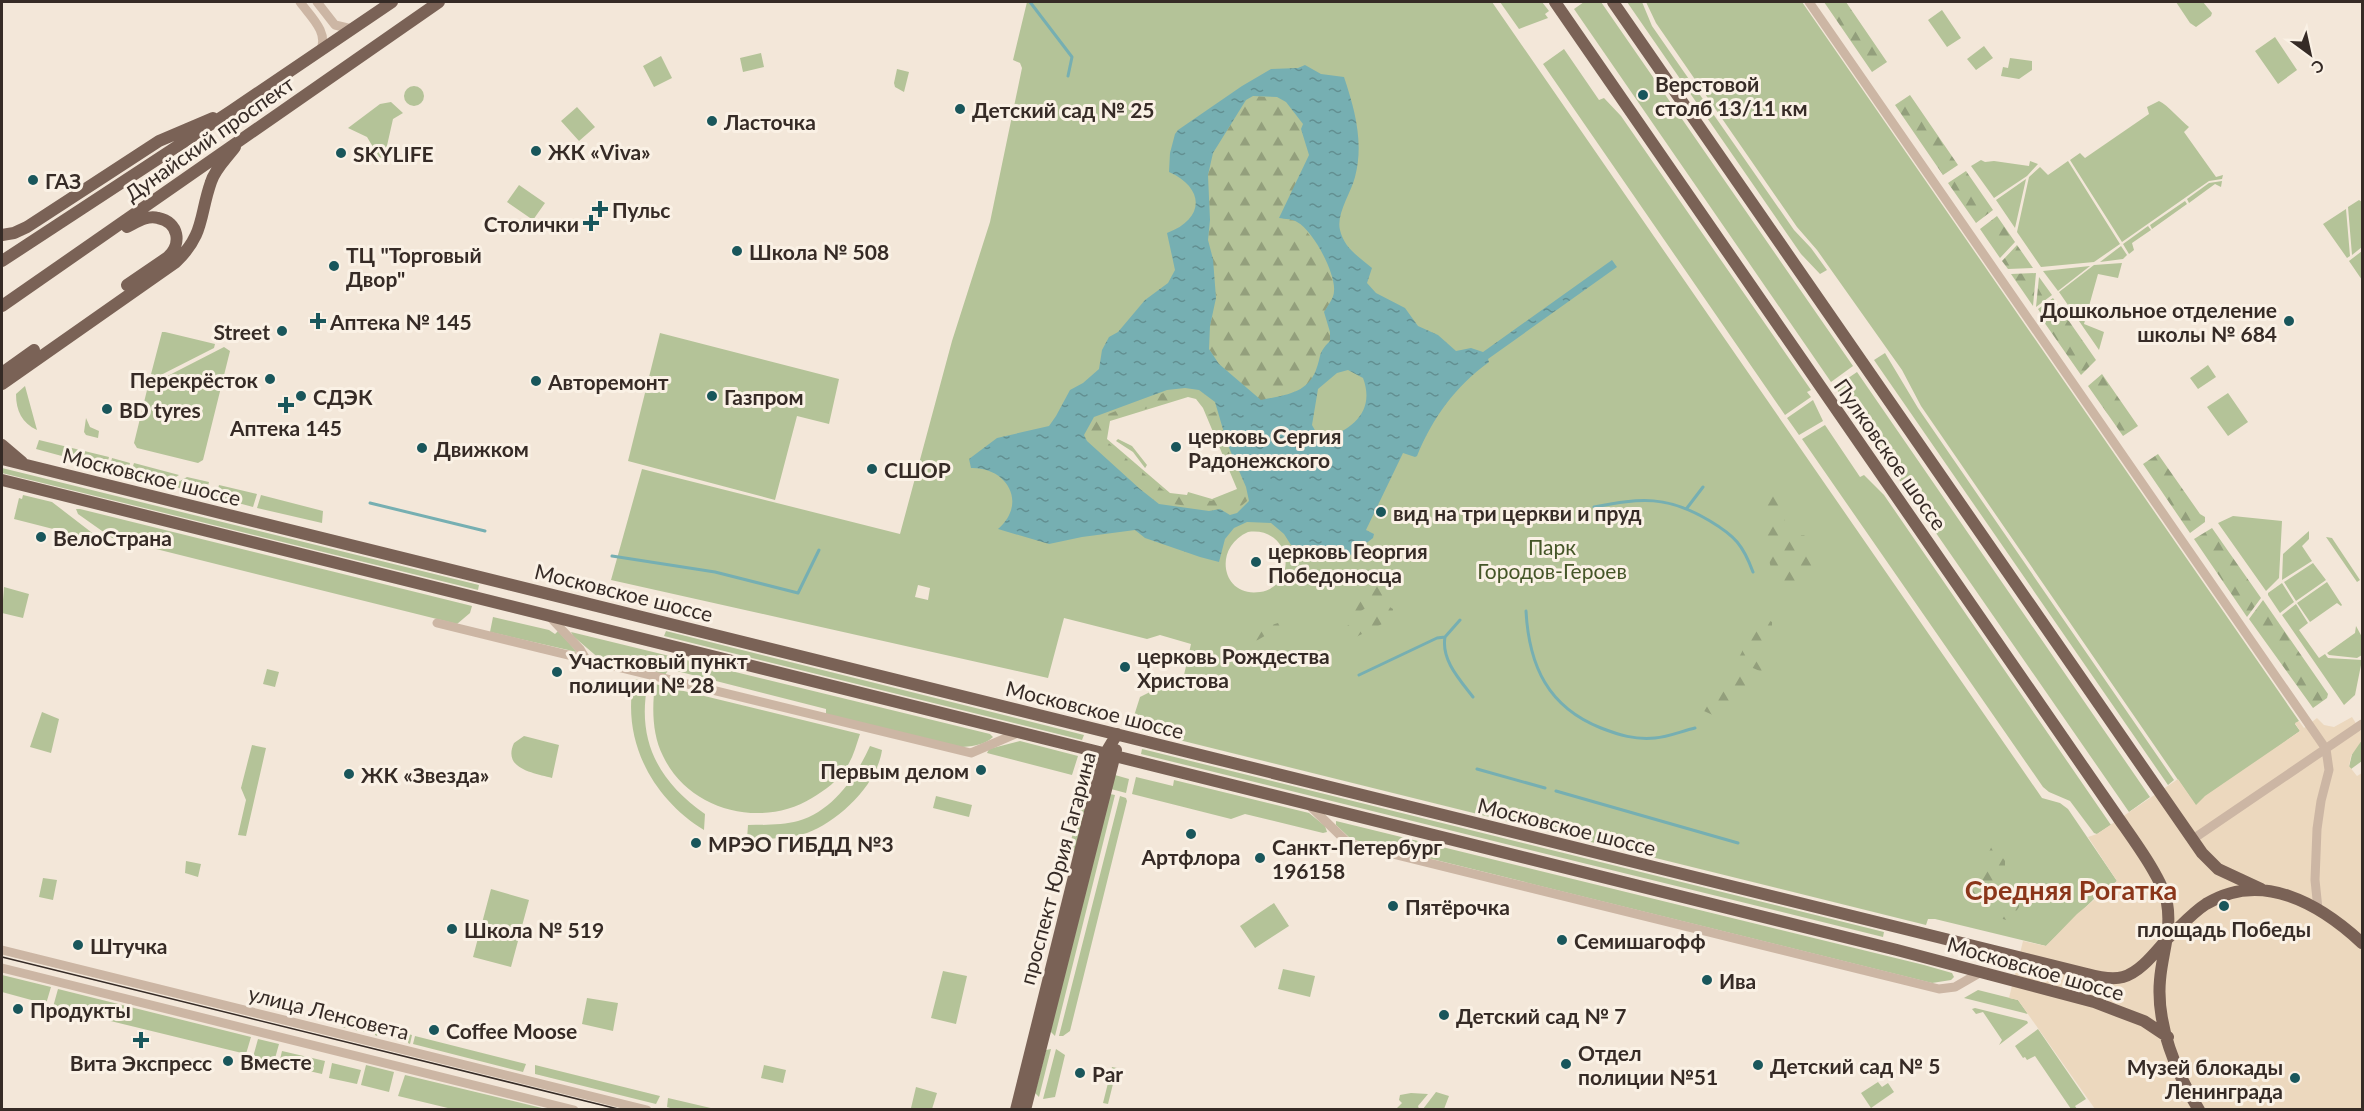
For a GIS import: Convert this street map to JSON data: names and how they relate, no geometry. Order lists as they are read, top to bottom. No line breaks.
{"streets":{"main road":["Дунайский проспект","Пулковское шоссе","Московское шоссе","проспект Юрия Гагарина"],"street":["улица Ленсовета"]},"crossings":[["Пулковское шоссе","Московское шоссе"],["Московское шоссе","проспект Юрия Гагарина"]],"districts":["Средняя Рогатка"],"parks":["Парк Городов-Героев"],"places":{"other":["Верстовой столб 13/11 км","Детский сад № 25","Ласточка","ЖК «Viva»","SKYLIFE","ГАЗ","Школа № 508","ТЦ \"Торговый Двор\"","Дошкольное отделение школы № 684","Street","Перекрёсток","Авторемонт","СДЭК","Газпром","BD tyres","церковь Сергия Радонежского","Движком","СШОР","вид на три церкви и пруд","ВелоСтрана","церковь Георгия Победоносца","церковь Рождества Христова","Участковый пункт полиции № 28","Первым делом","ЖК «Звезда»","Артфлора","МРЭО ГИБДД №3","Санкт-Петербург 196158","Пятёрочка","площадь Победы","Школа № 519","Семишагофф","Штучка","Ива","Продукты","Детский сад № 7","Coffee Moose","Вместе","Отдел полиции №51","Детский сад № 5","Par","Музей блокады Ленинграда"],"health":["Пульс","Столички","Аптека № 145","Аптека 145","Вита Экспресс"]},"north":"bottom right"}
